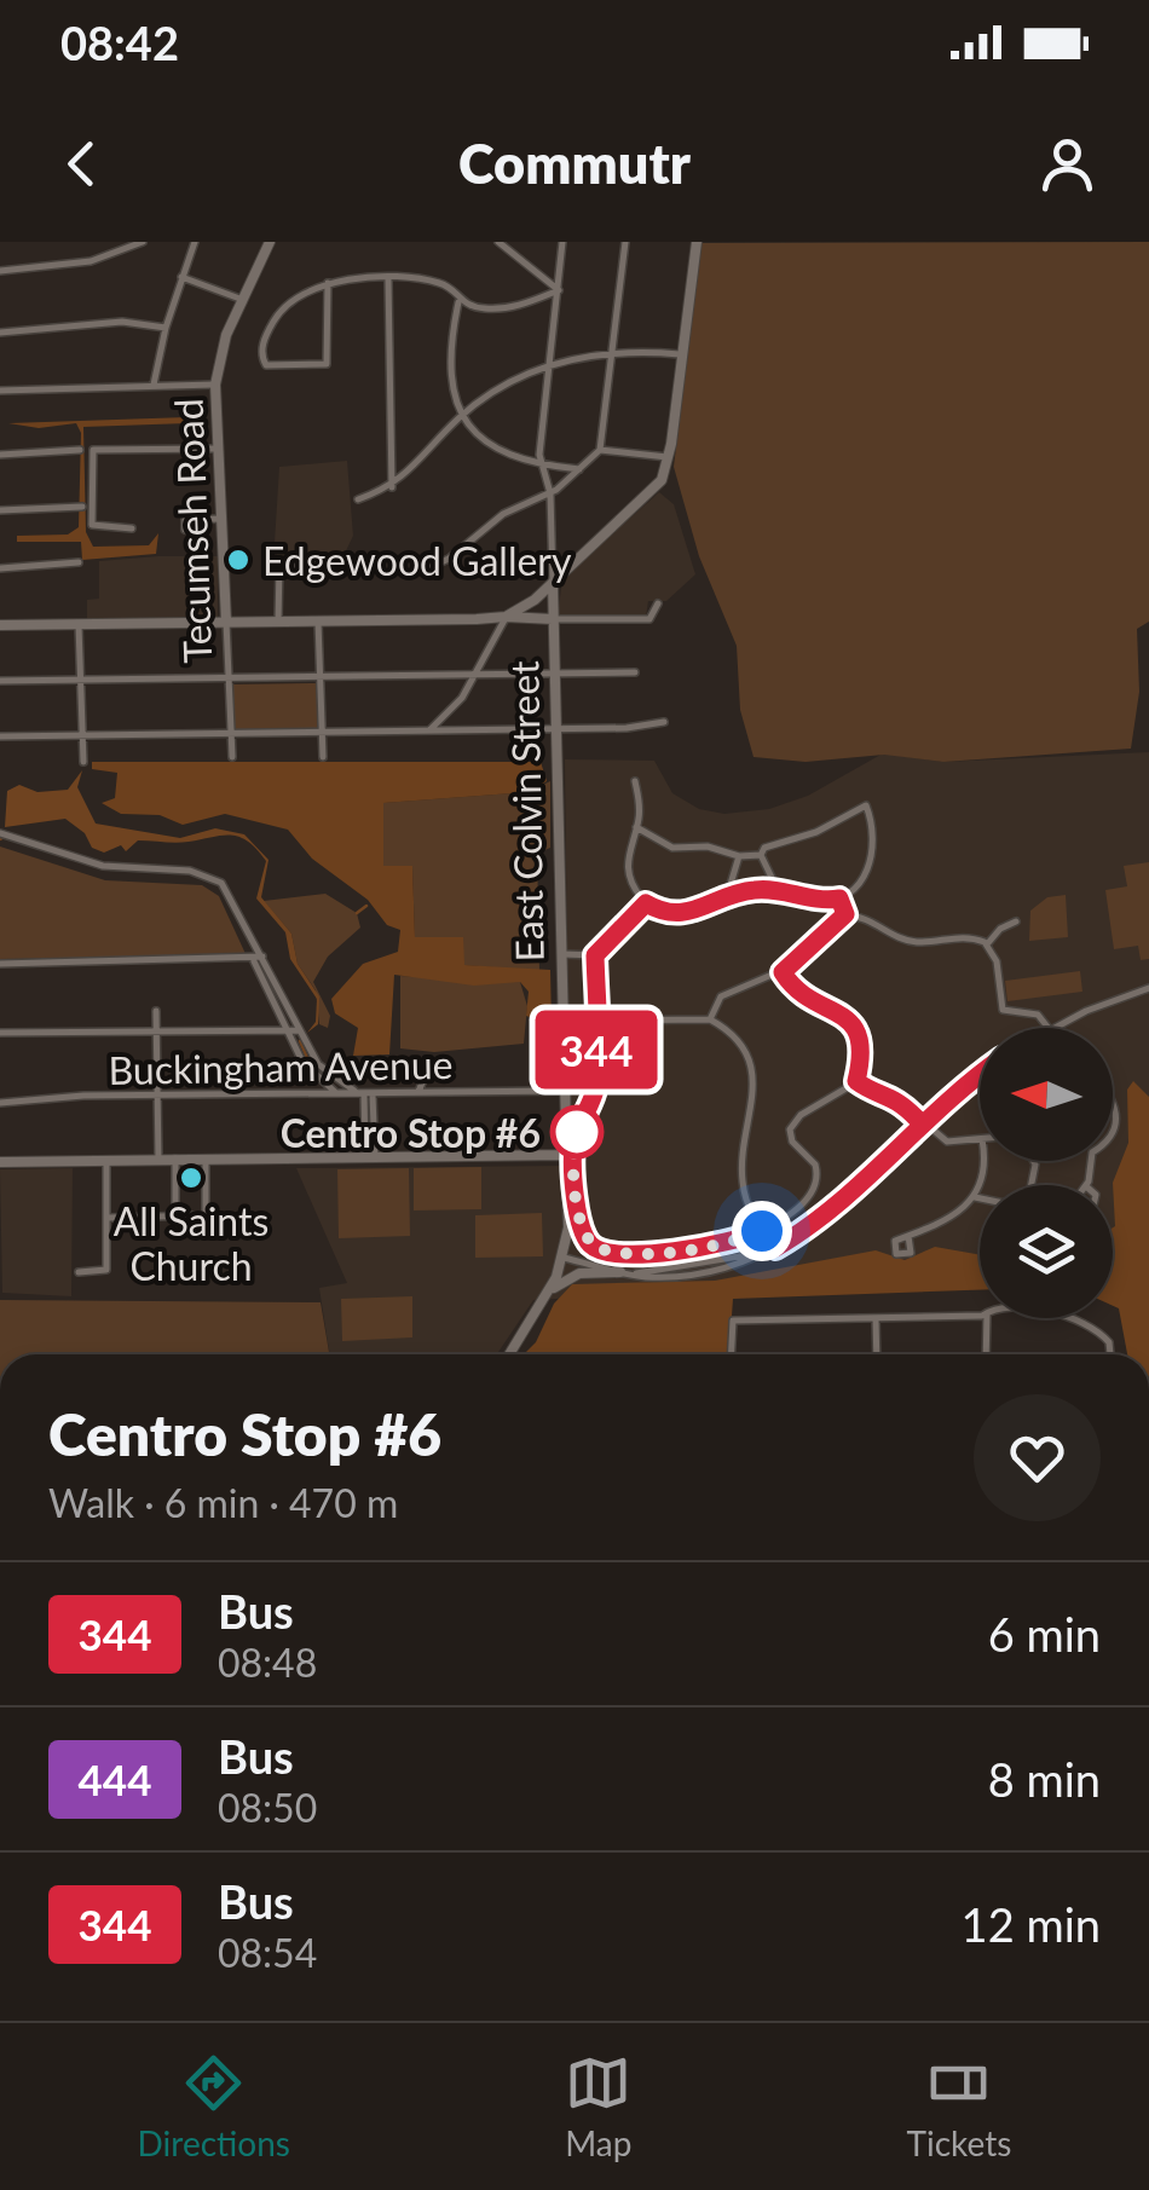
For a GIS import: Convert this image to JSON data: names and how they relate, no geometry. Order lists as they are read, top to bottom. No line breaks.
{"streets":{"street":["Tecumseh Road","East Colvin Street","Buckingham Avenue"]},"crossings":[["East Colvin Street","Buckingham Avenue"]],"places":["Edgewood Gallery","Centro Stop #6","All Saints Church"],"lines":["bus line 344"],"north":"left","page":{"status":"08:42","header":"Commutr","on_map":"344","heading":["Centro Stop #6","Walk · 6 min · 470 m"],"list":[{"mark":"344","name":"Bus","note":"08:48","value":"6 min"},{"mark":"444","name":"Bus","note":"08:50","value":"8 min"},{"mark":"344","name":"Bus","note":"08:54","value":"12 min"}],"tabs":["Directions","Map","Tickets"]}}
